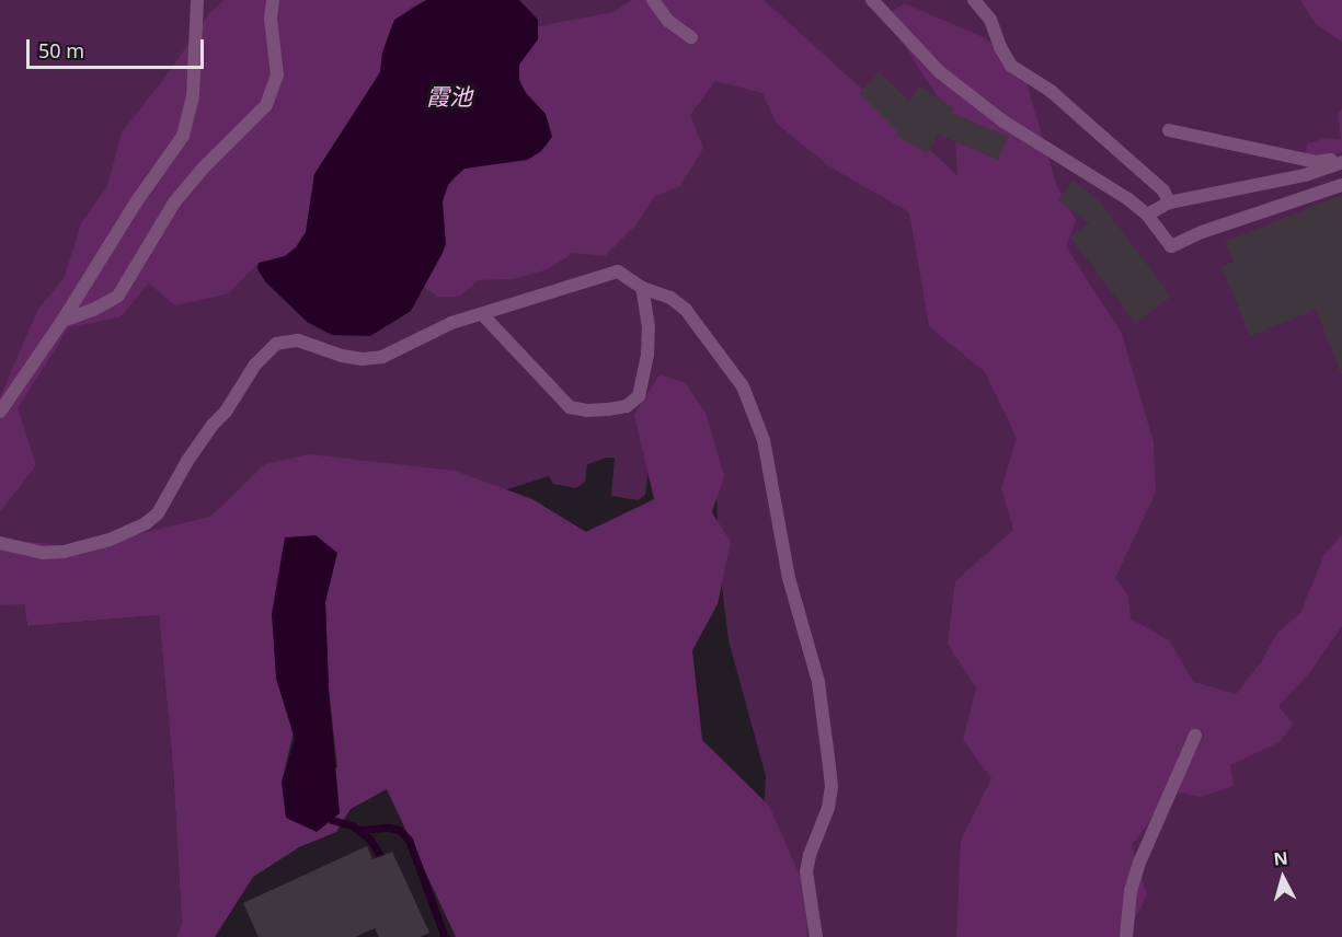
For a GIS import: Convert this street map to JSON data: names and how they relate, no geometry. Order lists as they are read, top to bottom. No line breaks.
{"water":["霞池"],"scale_bar":"50 m","north":"top"}
